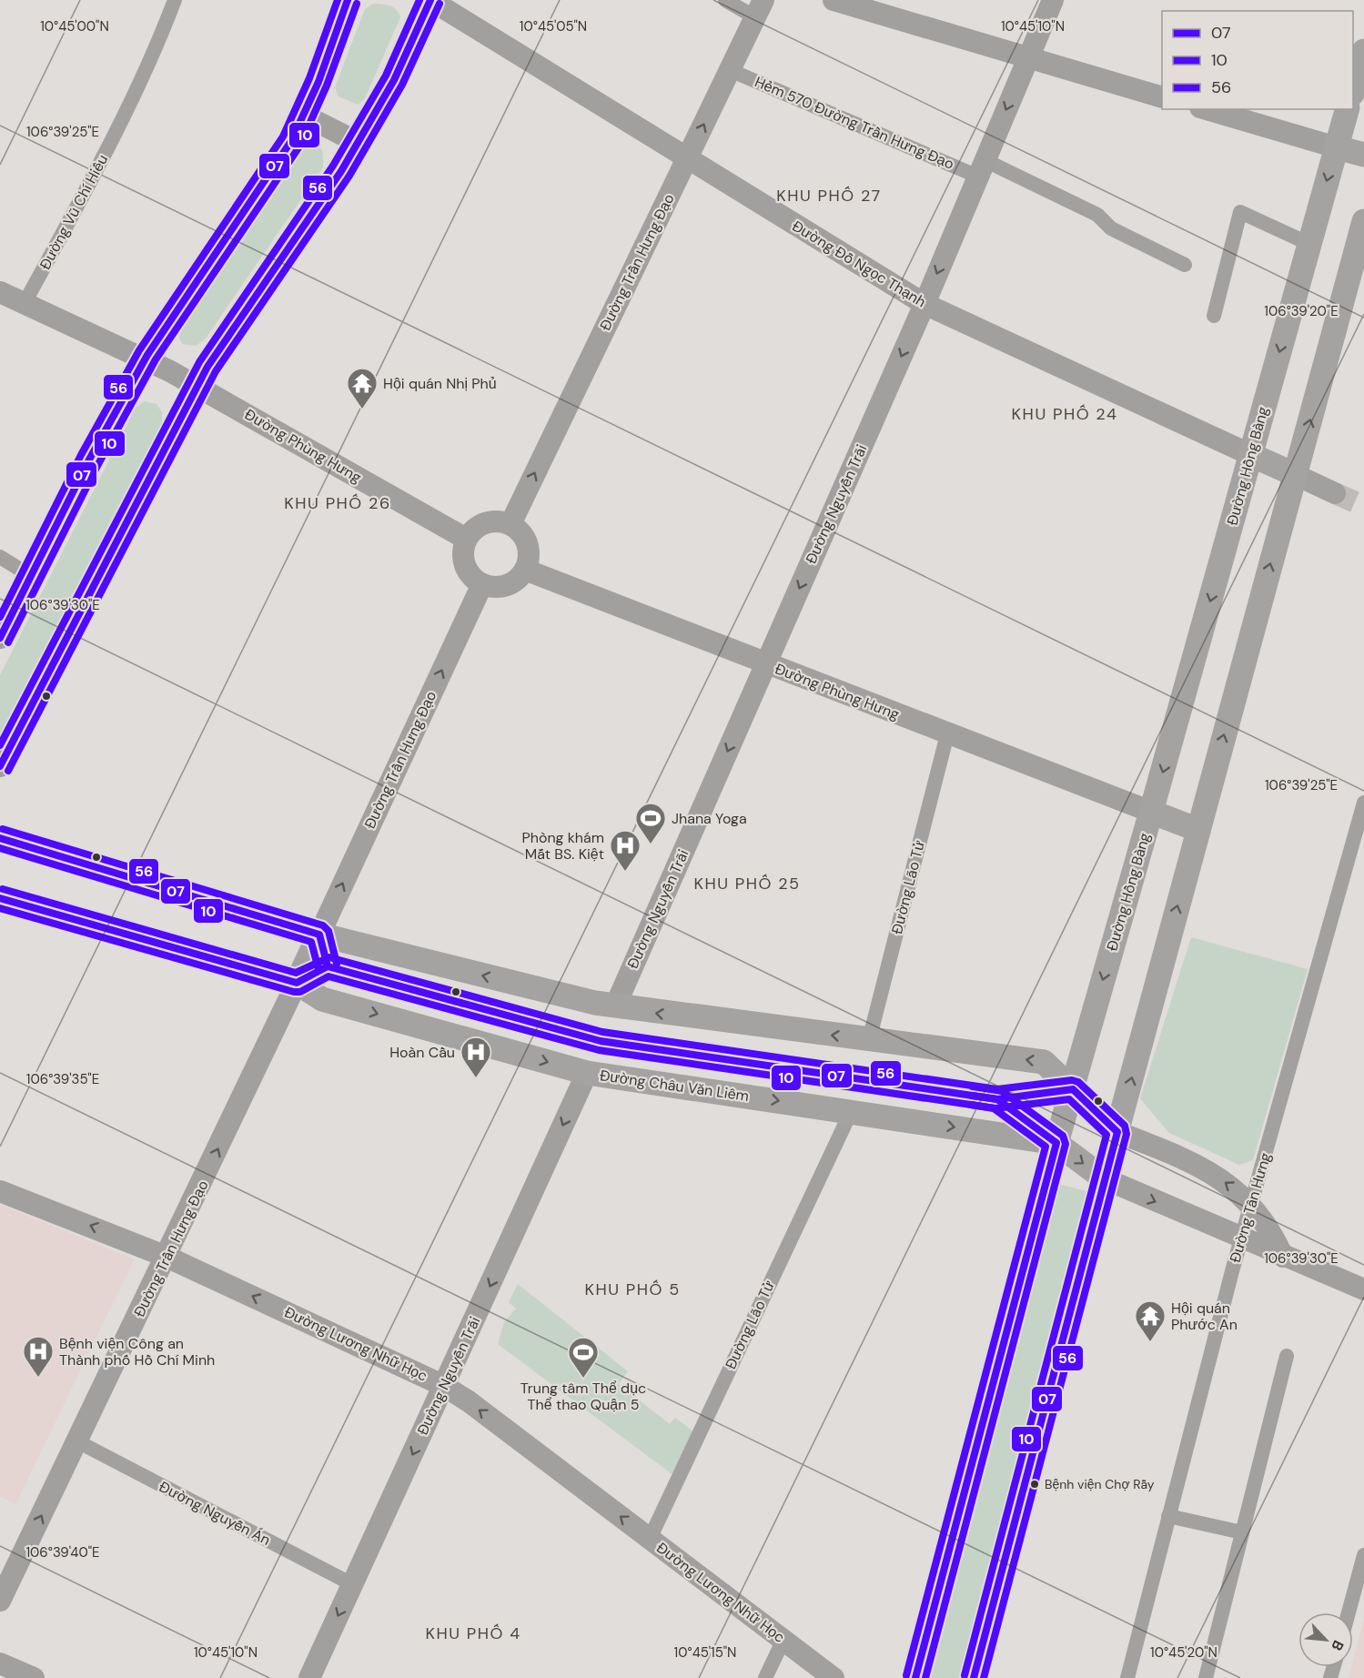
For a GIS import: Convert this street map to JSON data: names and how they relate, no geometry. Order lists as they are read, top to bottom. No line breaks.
{"streets":{"main road":["Đường Hồng Bàng","Đường Châu Văn Liêm"],"street":["Hẻm 570 Đường Trần Hưng Đạo","Đường Vũ Chí Hiếu","Đường Trần Hưng Đạo","Đường Đỗ Ngọc Thạnh","Đường Phùng Hưng","Đường Nguyễn Trãi","Đường Lão Tử","Đường Tân Hưng","Đường Lương Nhữ Học","Đường Nguyễn Án"]},"crossings":[["Hẻm 570 Đường Trần Hưng Đạo","Đường Trần Hưng Đạo"],["Hẻm 570 Đường Trần Hưng Đạo","Đường Nguyễn Trãi"],["Đường Trần Hưng Đạo","Đường Đỗ Ngọc Thạnh"],["Đường Trần Hưng Đạo","Đường Phùng Hưng"],["Đường Trần Hưng Đạo","Đường Châu Văn Liêm"],["Đường Trần Hưng Đạo","Đường Lương Nhữ Học"],["Đường Trần Hưng Đạo","Đường Nguyễn Án"],["Đường Đỗ Ngọc Thạnh","Đường Hồng Bàng"],["Đường Đỗ Ngọc Thạnh","Đường Nguyễn Trãi"],["Đường Phùng Hưng","Đường Hồng Bàng"],["Đường Phùng Hưng","Đường Nguyễn Trãi"],["Đường Phùng Hưng","Đường Lão Tử"],["Đường Hồng Bàng","Đường Châu Văn Liêm"],["Đường Nguyễn Trãi","Đường Châu Văn Liêm"],["Đường Nguyễn Trãi","Đường Lương Nhữ Học"],["Đường Nguyễn Trãi","Đường Nguyễn Án"],["Đường Lão Tử","Đường Châu Văn Liêm"],["Đường Lão Tử","Đường Lương Nhữ Học"]],"one_way":["Đường Trần Hưng Đạo","Đường Nguyễn Trãi","Đường Lương Nhữ Học"],"districts":["KHU PHỐ 27","KHU PHỐ 24","KHU PHỐ 26","KHU PHỐ 25","KHU PHỐ 5","KHU PHỐ 4"],"places":{"temple":["Hội quán Nhị Phủ","Hội quán Phước An"],"sports":["Jhana Yoga","Trung tâm Thể dục Thể thao Quận 5"],"hospital":["Phòng khám Mắt BS. Kiệt","Hoàn Cầu","Bệnh viện Công an Thành phố Hồ Chí Minh"],"other":["Bệnh viện Chợ Rẫy"]},"lines":["transit line 07","transit line 56","transit line 10"],"legend":["07","10","56"],"north":"bottom right","coordinates":["10°45'00\"N","10°45'05\"N","10°45'10\"N","106°39'25\"E","106°39'20\"E","106°39'30\"E","106°39'35\"E","106°39'40\"E","10°45'15\"N","10°45'20\"N"]}
